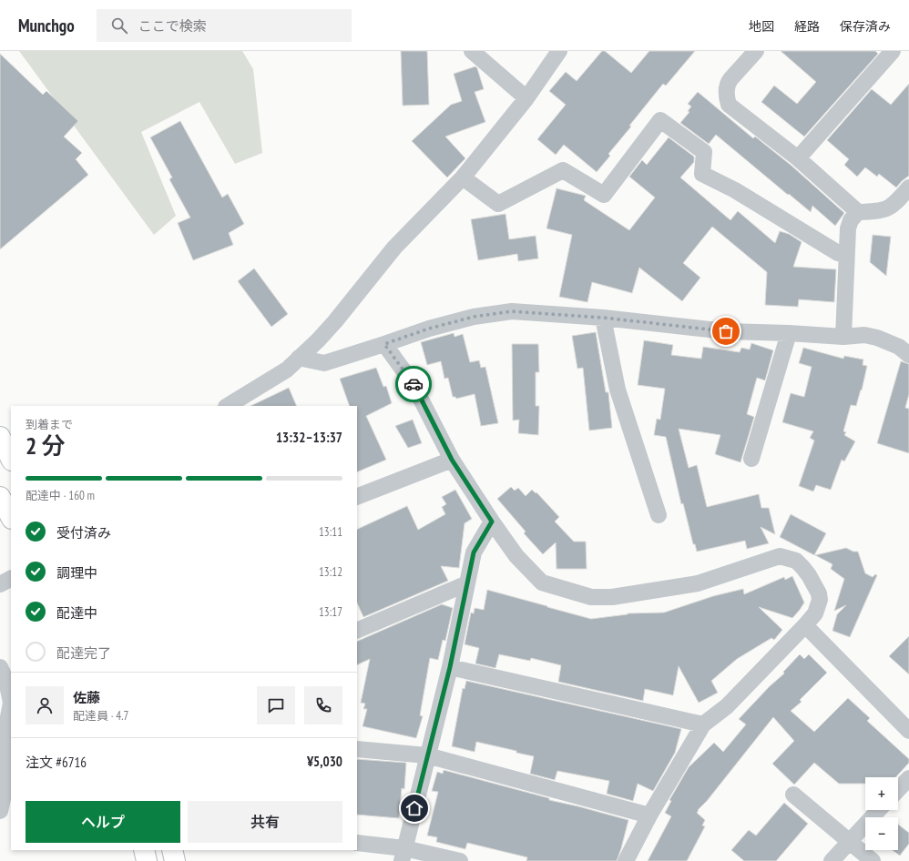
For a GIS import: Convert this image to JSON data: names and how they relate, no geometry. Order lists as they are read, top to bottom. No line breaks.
{"page":{"header":"Munchgo","search":"ここで検索","nav":["地図","経路","保存済み"],"heading":["2 分","到着まで","13:32–13:37"],"panel":["佐藤","配達員 · 4.7","注文 #6716","¥5,030"],"bar":"配達中 · 160 m","list":[["受付済み","13:11"],["調理中","13:12"],["配達中","13:17"],"配達完了"],"map_buttons":["+","−"],"buttons":["ヘルプ","共有"]}}
